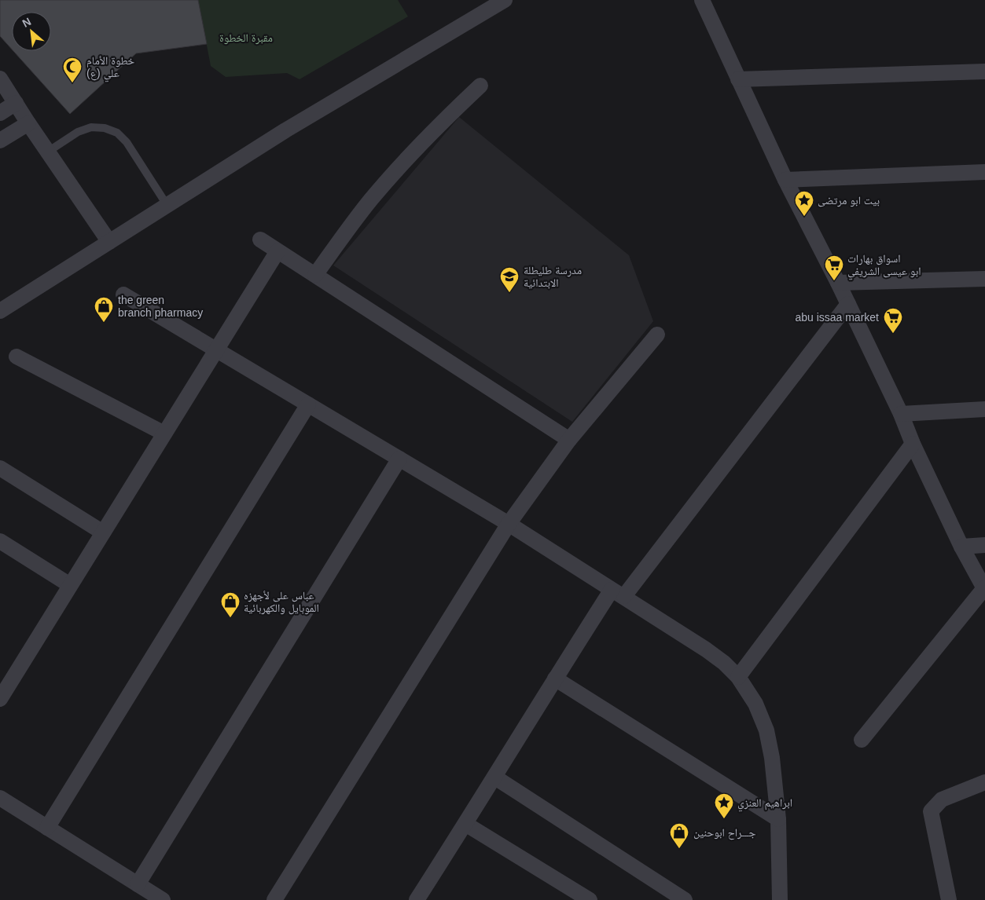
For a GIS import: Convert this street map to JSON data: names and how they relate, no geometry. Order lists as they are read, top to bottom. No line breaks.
{"parks":["مقبرة الخطوة"],"places":{"mosque":["خطوة الأمام علي (ع)"],"place":["بيت ابو مرتضى","ابراهيم العنزي"],"supermarket":["اسواق بهارات ابو عيسى الشريفي","abu issaa market"],"school or university":["مدرسة طليطلة الابتدائية"],"shop":["the green branch pharmacy","عباس علي لأجهزه الموبايل والكهربائية","جـــراح ابوحنين"]},"north":"top left"}
